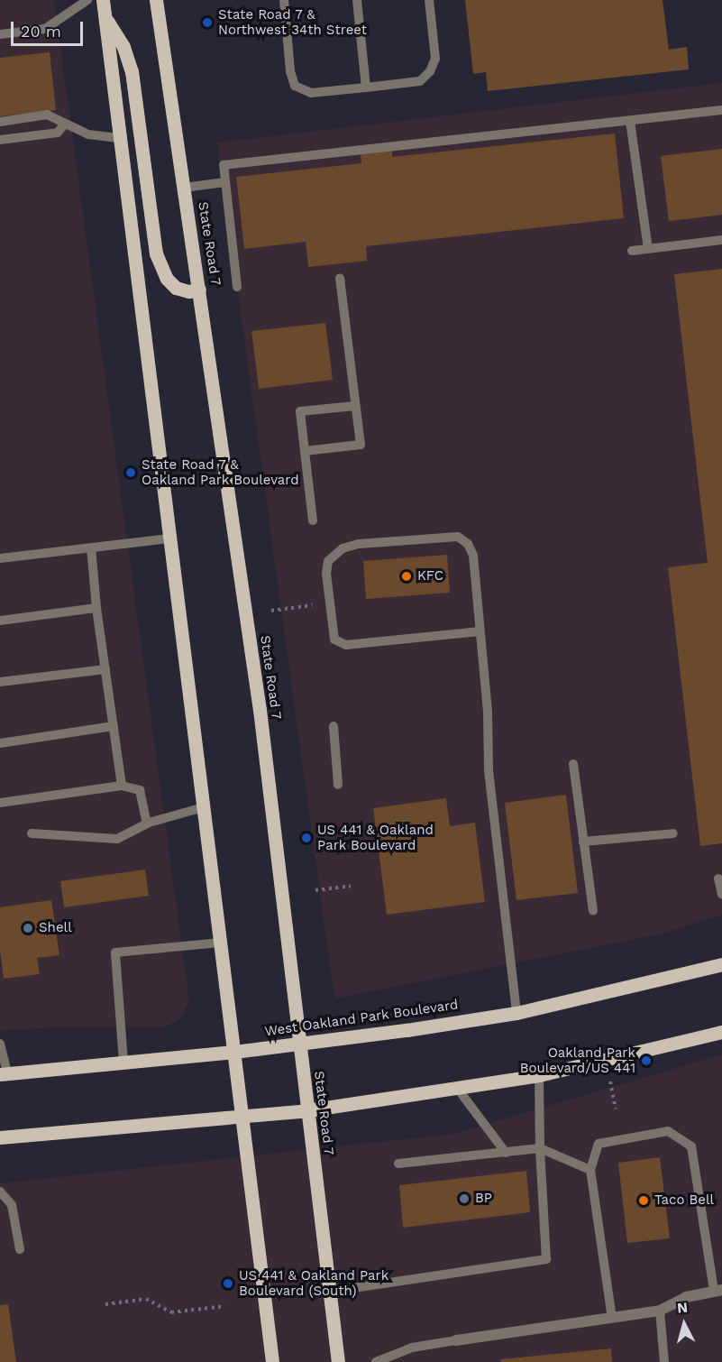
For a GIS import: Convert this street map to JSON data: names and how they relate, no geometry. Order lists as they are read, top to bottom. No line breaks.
{"streets":{"main road":["State Road 7","West Oakland Park Boulevard"]},"crossings":[["State Road 7","West Oakland Park Boulevard"]],"places":["State Road 7 & Northwest 34th Street","State Road 7 & Oakland Park Boulevard","KFC","US 441 & Oakland Park Boulevard","Shell","Oakland Park Boulevard/US 441","BP","Taco Bell","US 441 & Oakland Park Boulevard (South)"],"scale_bar":"20 m","north":"top"}
